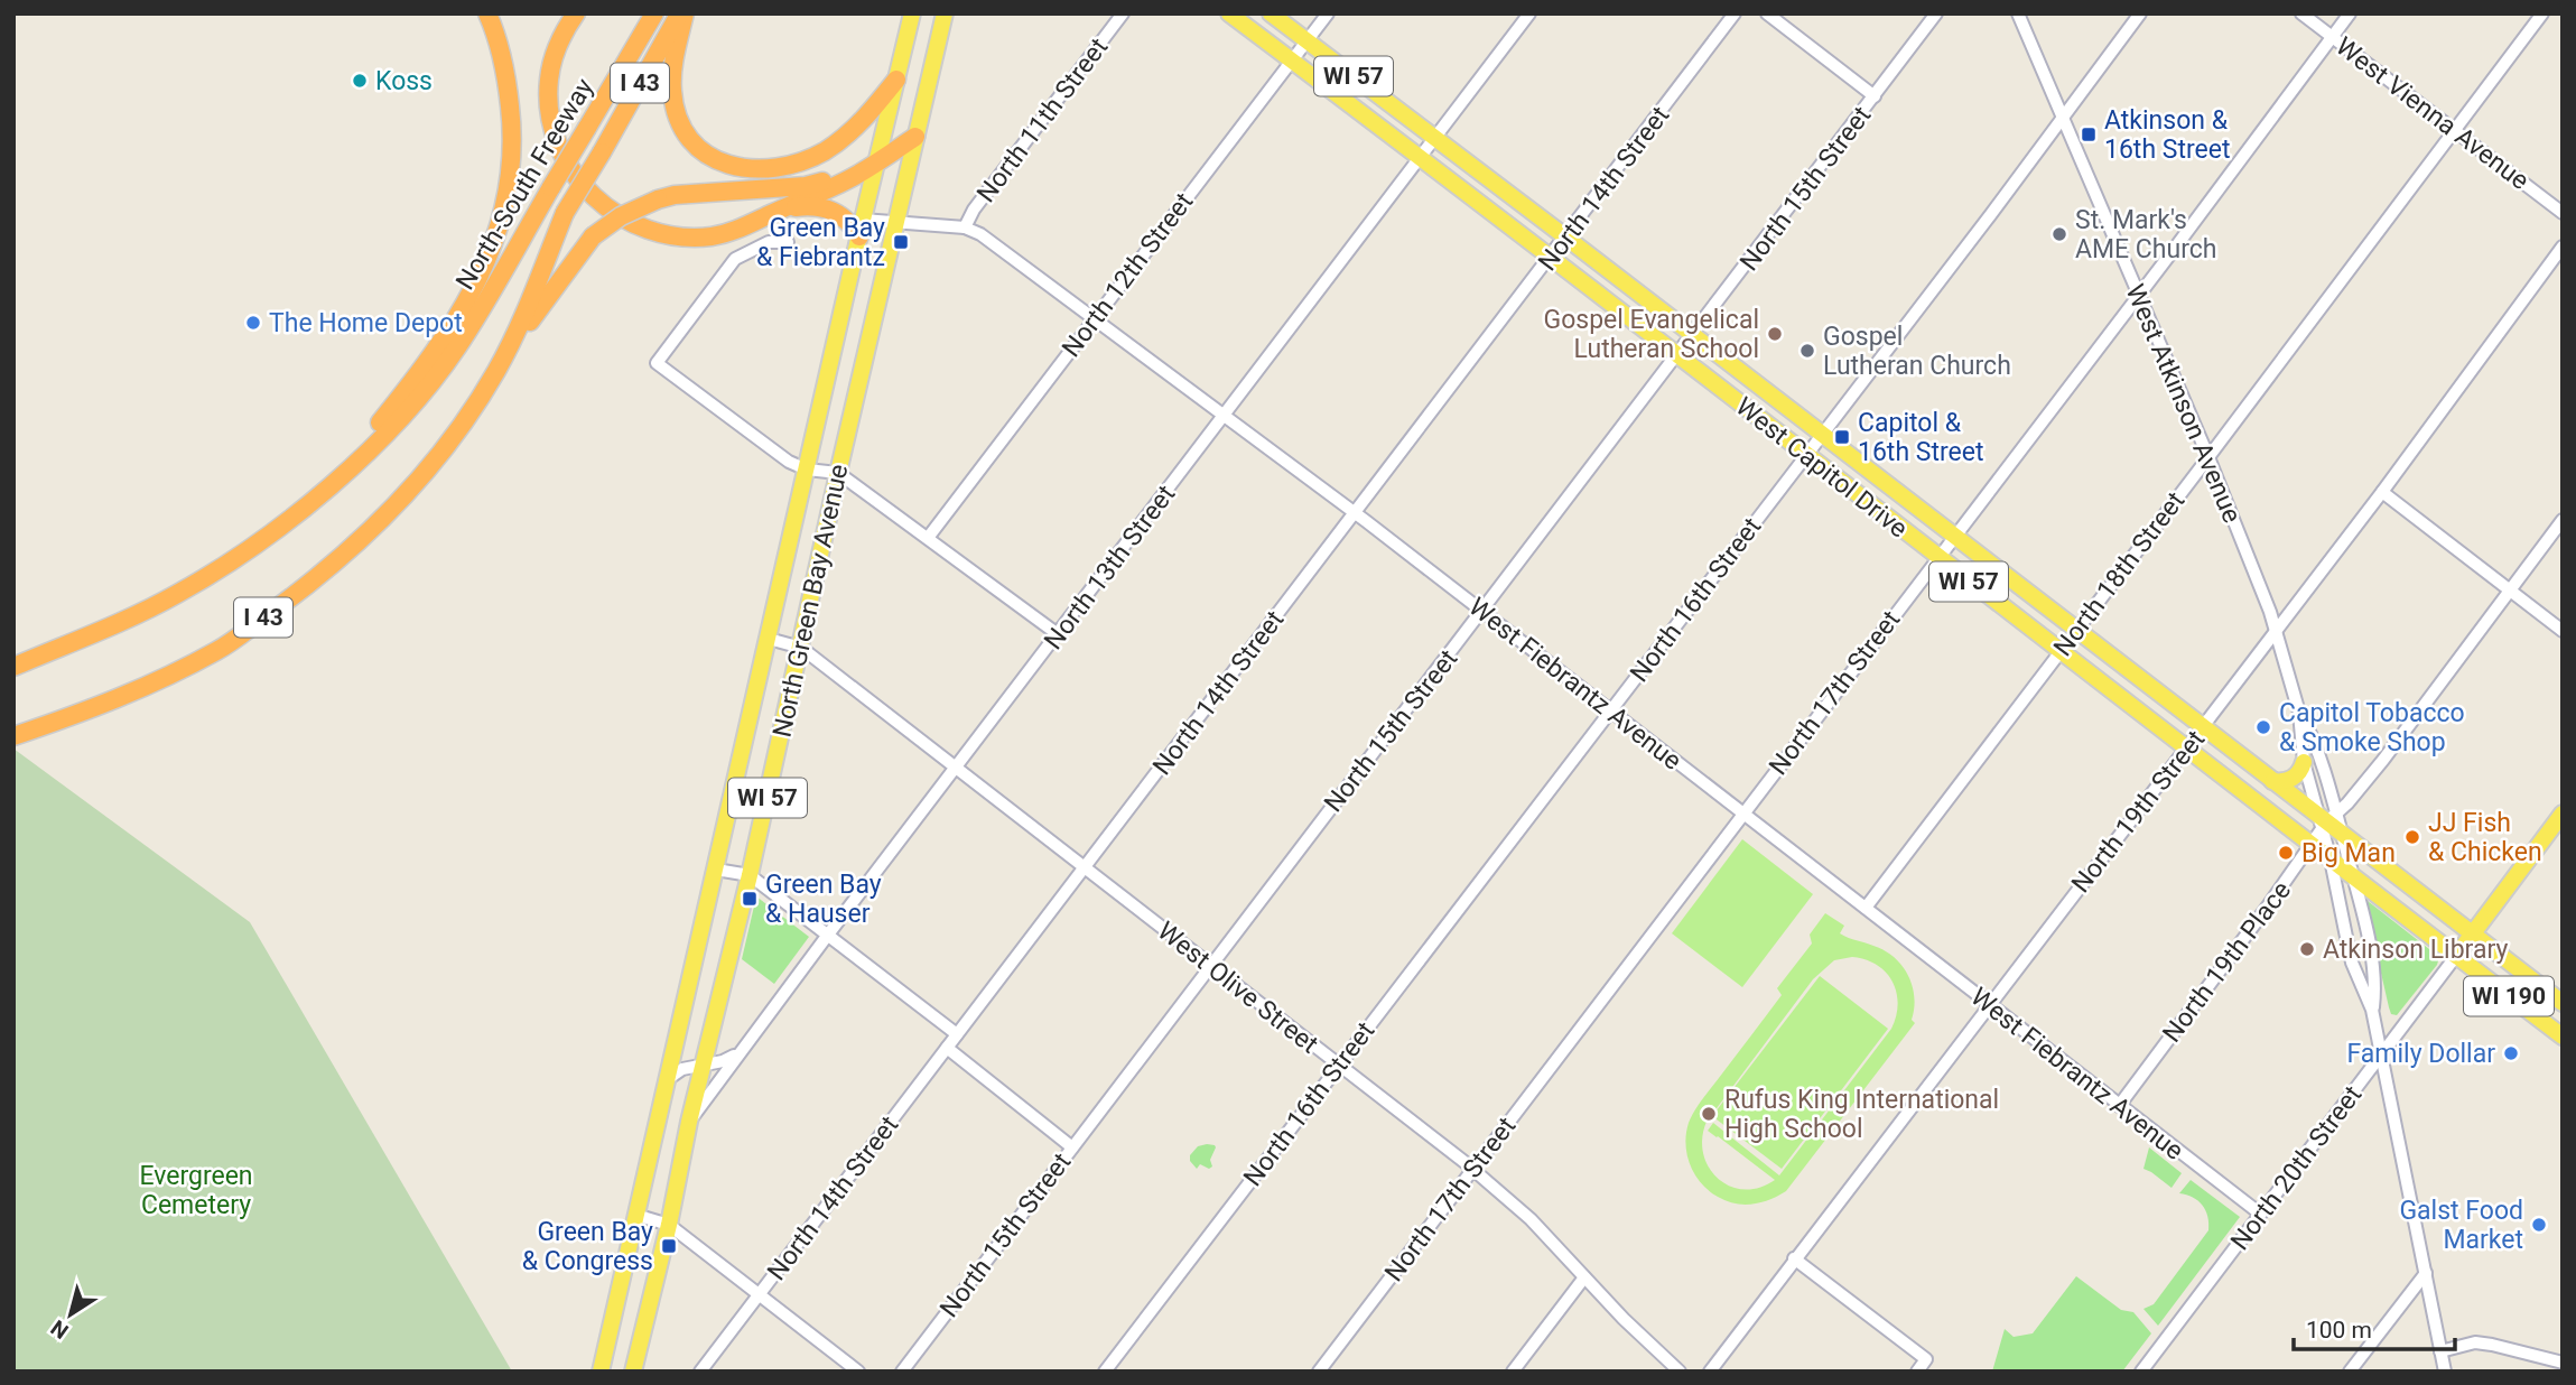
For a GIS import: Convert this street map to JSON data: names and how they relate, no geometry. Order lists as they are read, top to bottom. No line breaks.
{"streets":{"highway":["I 43","North-South Freeway"],"main road":["WI 57","West Capitol Drive","North Green Bay Avenue","WI 190","North 20th Street"],"street":["West Vienna Avenue","North 11th Street","North 14th Street","North 15th Street","North 12th Street","West Atkinson Avenue","North 13th Street","North 18th Street","North 16th Street","West Fiebrantz Avenue","North 17th Street","North 19th Street","North 19th Place","West Olive Street"]},"crossings":[["West Vienna Avenue","North 18th Street"],["West Vienna Avenue","North 17th Street"],["North 11th Street","West Fiebrantz Avenue"],["North 14th Street","West Capitol Drive"],["North 14th Street","West Fiebrantz Avenue"],["North 14th Street","West Olive Street"],["North 15th Street","West Capitol Drive"],["North 15th Street","West Fiebrantz Avenue"],["North 15th Street","West Olive Street"],["North 12th Street","West Capitol Drive"],["North 12th Street","West Fiebrantz Avenue"],["West Atkinson Avenue","West Capitol Drive"],["West Atkinson Avenue","North 18th Street"],["West Atkinson Avenue","North 16th Street"],["West Atkinson Avenue","North 17th Street"],["West Atkinson Avenue","North 19th Street"],["West Atkinson Avenue","North 19th Place"],["West Atkinson Avenue","North 20th Street"],["West Capitol Drive","North 13th Street"],["West Capitol Drive","North 18th Street"],["West Capitol Drive","North 16th Street"],["West Capitol Drive","North 17th Street"],["West Capitol Drive","North 19th Street"],["West Capitol Drive","North 19th Place"],["West Capitol Drive","North 20th Street"],["North 13th Street","North Green Bay Avenue"],["North 13th Street","West Fiebrantz Avenue"],["North 13th Street","West Olive Street"],["North 18th Street","West Fiebrantz Avenue"],["North 16th Street","West Fiebrantz Avenue"],["North 16th Street","West Olive Street"],["North Green Bay Avenue","West Fiebrantz Avenue"],["North Green Bay Avenue","West Olive Street"],["West Fiebrantz Avenue","North 17th Street"],["West Fiebrantz Avenue","North 19th Street"],["West Fiebrantz Avenue","North 19th Place"],["West Fiebrantz Avenue","North 20th Street"],["North 17th Street","West Olive Street"]],"parks":["Evergreen Cemetery"],"places":{"other":["Koss","St. Mark's AME Church","The Home Depot","Gospel Evangelical Lutheran School","Gospel Lutheran Church","Capitol Tobacco & Smoke Shop","JJ Fish & Chicken","Big Man","Atkinson Library","Family Dollar","Rufus King International High School","Galst Food Market"],"transit":["Atkinson & 16th Street","Green Bay & Fiebrantz","Capitol & 16th Street","Green Bay & Hauser","Green Bay & Congress"]},"scale_bar":"100 m","north":"bottom left"}
